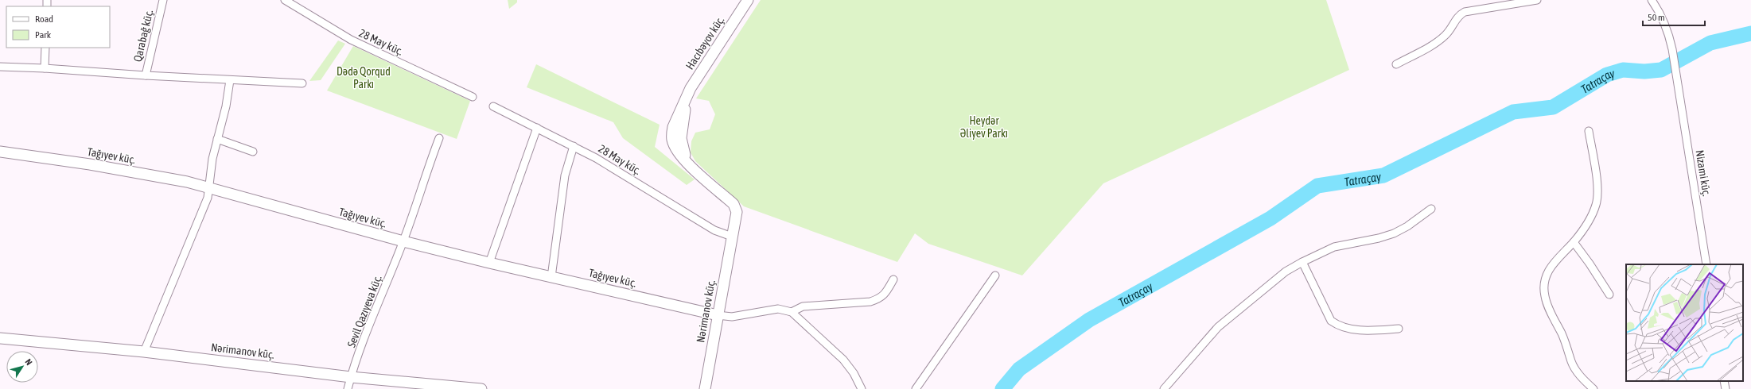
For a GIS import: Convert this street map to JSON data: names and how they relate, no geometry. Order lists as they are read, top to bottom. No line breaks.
{"streets":{"street":["Qarabağ küç.","28 May küç.","Hacıbəyov küç.","Tağıyev küç.","Nizami küç.","Sevil Qazıyeva küç.","Nərimanov küç."]},"crossings":[["28 May küç.","Hacıbəyov küç."],["28 May küç.","Nərimanov küç."],["Hacıbəyov küç.","Nərimanov küç."],["Tağıyev küç.","Sevil Qazıyeva küç."],["Tağıyev küç.","Nərimanov küç."],["Sevil Qazıyeva küç.","Nərimanov küç."]],"water":["Tatraçay"],"parks":["Dədə Qorqud Parkı","Heydər Əliyev Parkı"],"legend":["Road","Park"],"scale_bar":"50 m","north":"top right"}
